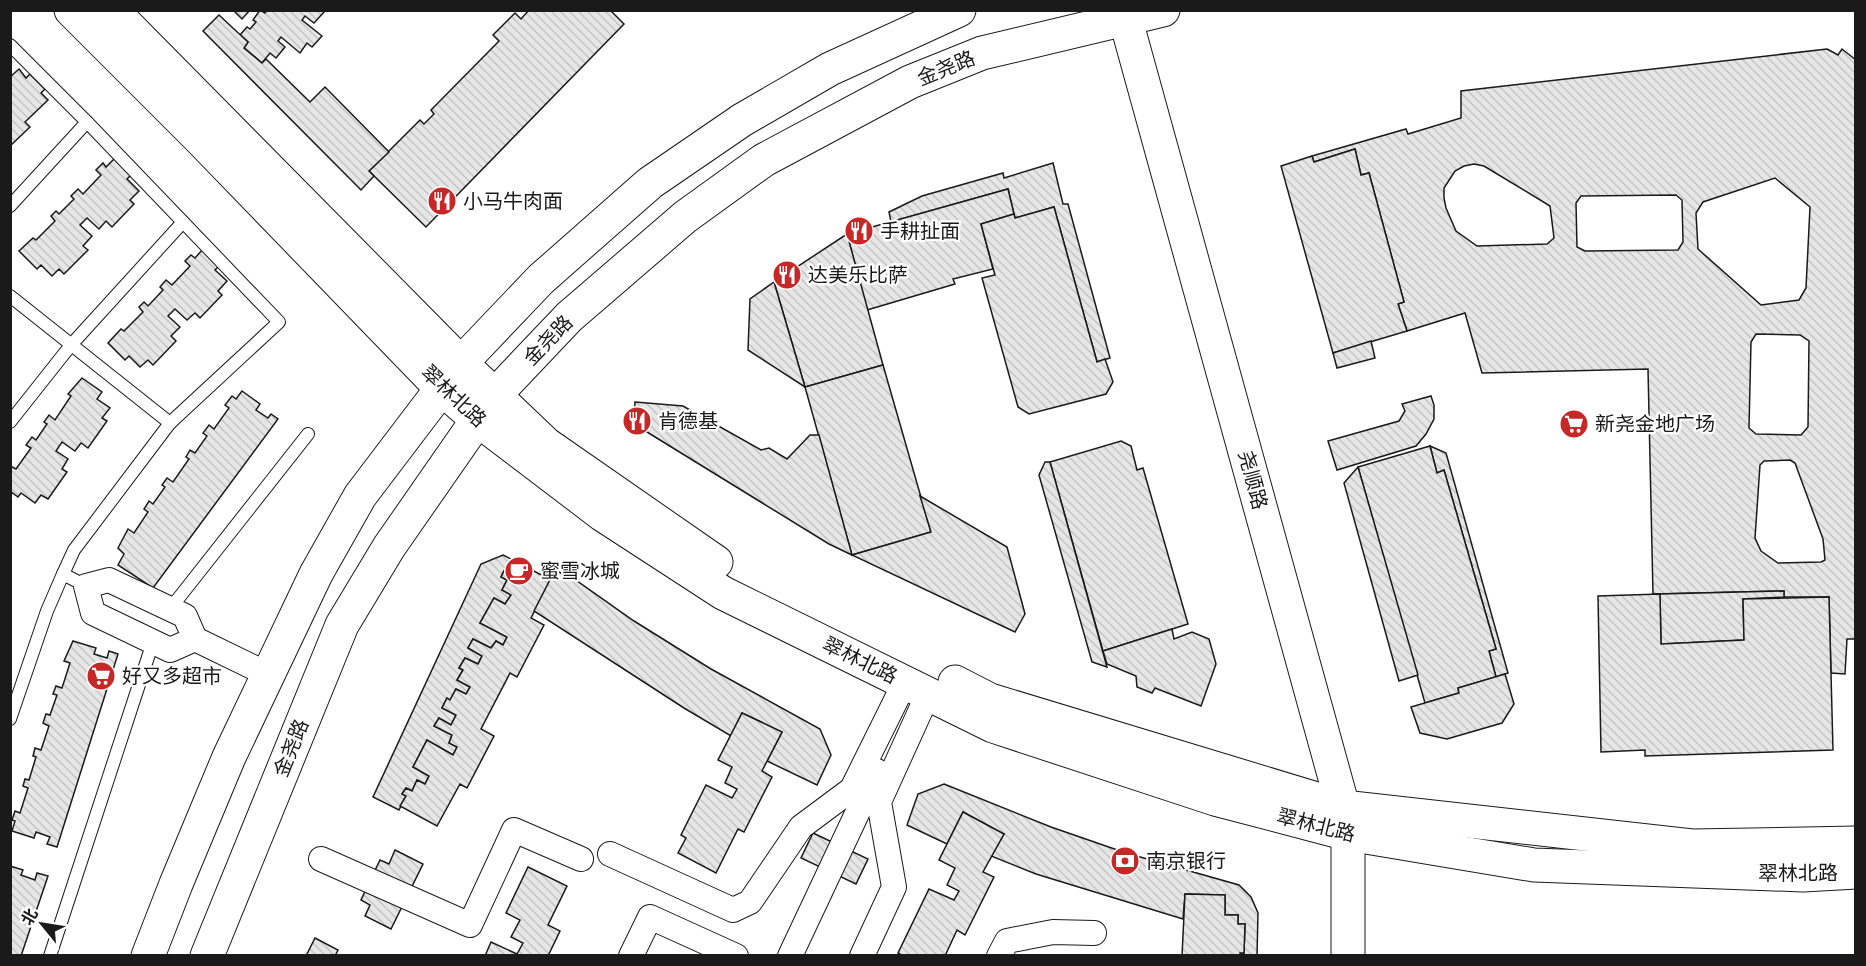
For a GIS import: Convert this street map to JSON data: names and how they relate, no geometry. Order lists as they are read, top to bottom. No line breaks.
{"streets":{"main road":["金尧路","翠林北路","尧顺路"]},"crossings":[["金尧路","翠林北路"],["金尧路","尧顺路"],["翠林北路","尧顺路"]],"places":{"restaurant":["小马牛肉面","手耕扯面","达美乐比萨","肯德基"],"supermarket":["新尧金地广场","好又多超市"],"cafe":["蜜雪冰城"],"bank":["南京银行"]},"north":"top left"}
